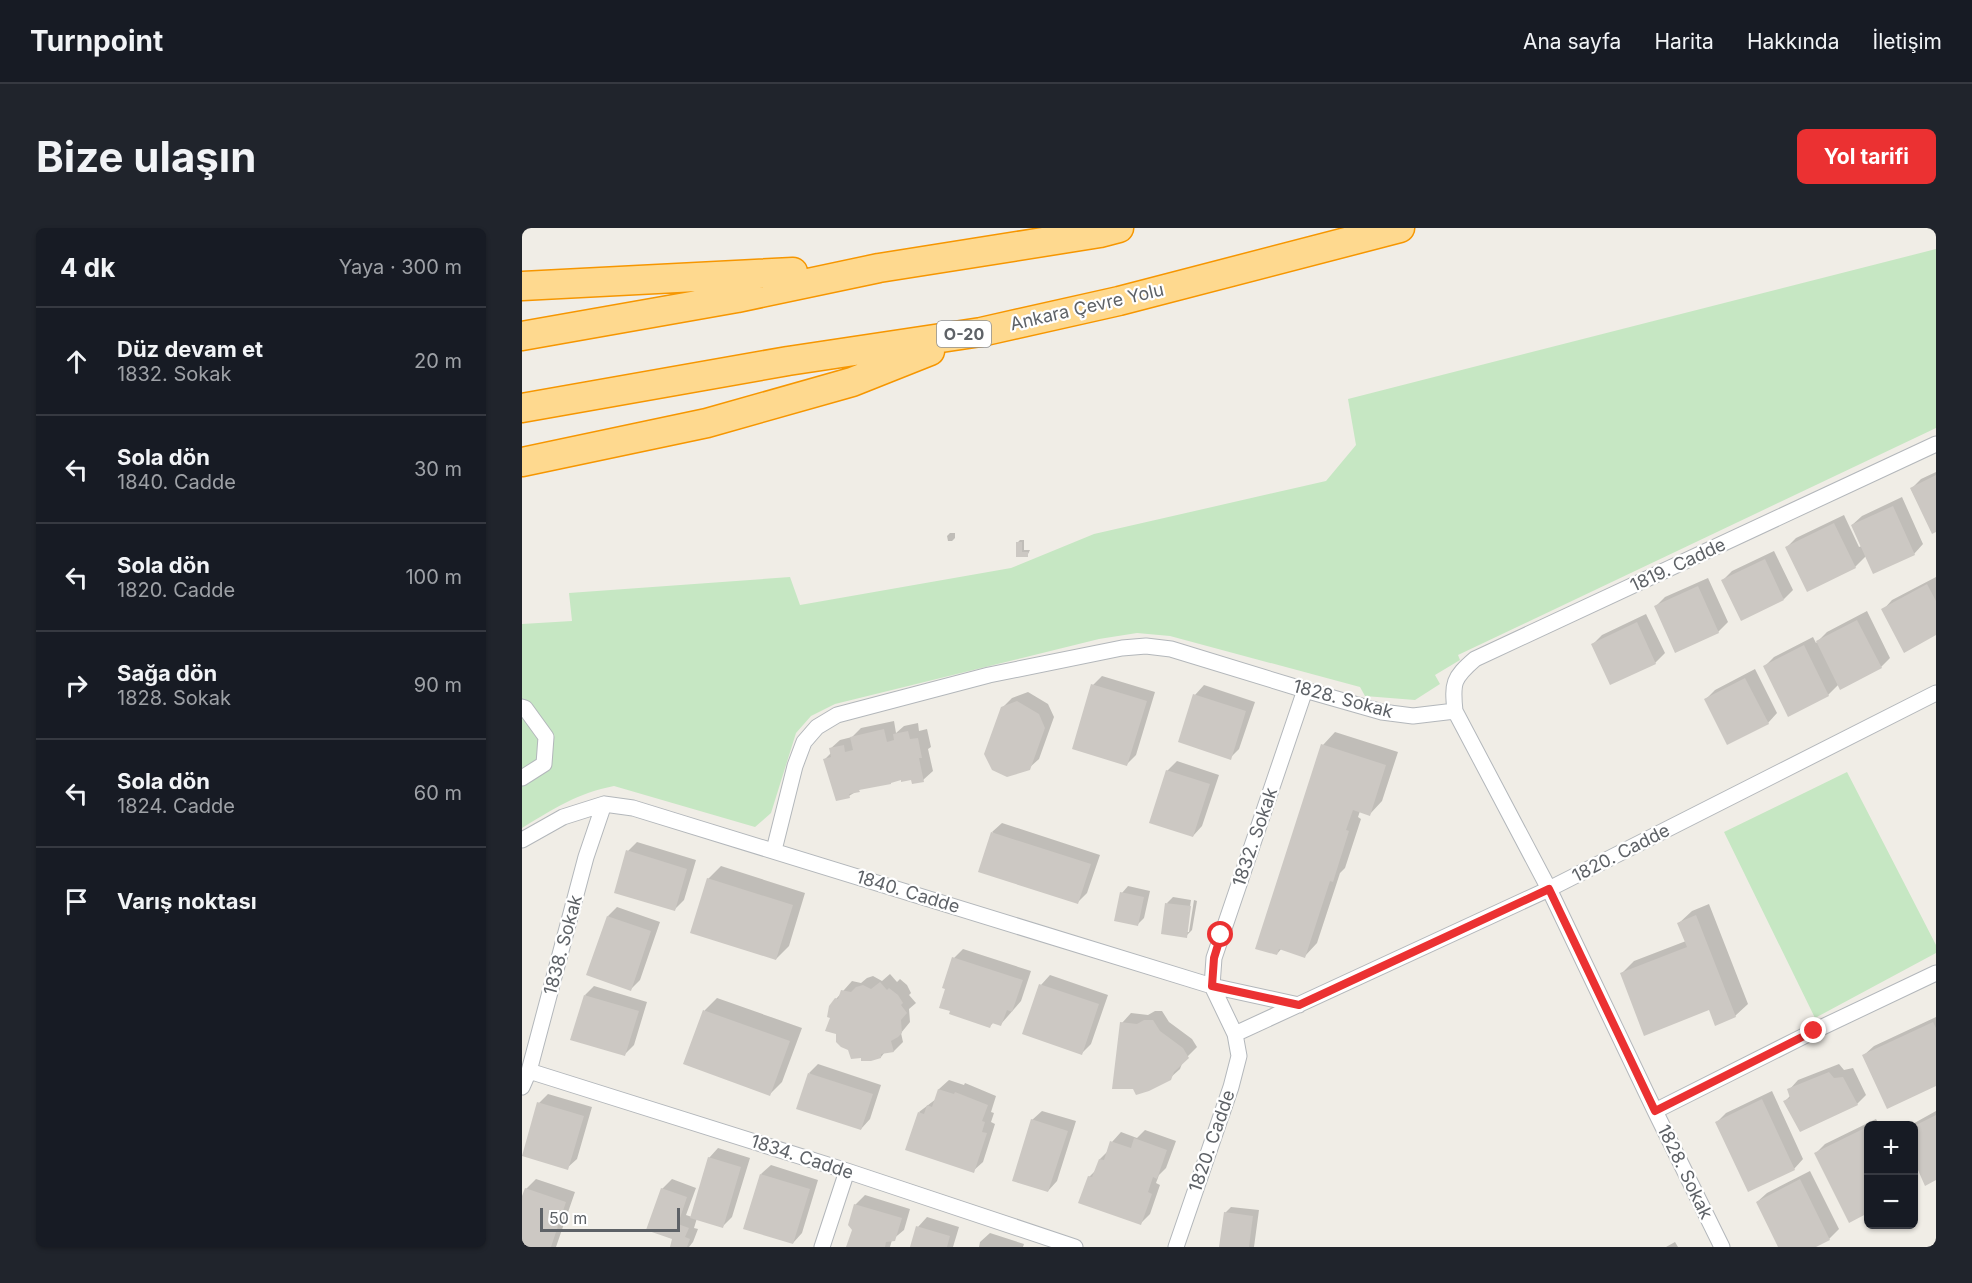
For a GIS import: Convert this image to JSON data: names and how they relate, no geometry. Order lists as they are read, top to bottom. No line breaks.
{"streets":{"highway":["Ankara Çevre Yolu","O-20"],"street":["1819. Cadde","1828. Sokak","1832. Sokak","1820. Cadde","1840. Cadde","1838. Sokak","1834. Cadde"]},"crossings":[["1819. Cadde","1828. Sokak"],["1828. Sokak","1832. Sokak"],["1828. Sokak","1820. Cadde"],["1828. Sokak","1840. Cadde"],["1832. Sokak","1820. Cadde"],["1832. Sokak","1840. Cadde"],["1820. Cadde","1840. Cadde"],["1840. Cadde","1838. Sokak"],["1838. Sokak","1834. Cadde"]],"scale_bar":"50 m","page":{"header":"Turnpoint","nav":["Ana sayfa","Harita","Hakkında","İletişim"],"buttons":"Yol tarifi","title":"Bize ulaşın","heading":["4 dk","Yaya · 300 m"],"list":[["Düz devam et","1832. Sokak","20 m"],["Sola dön","1840. Cadde","30 m"],["Sola dön","1820. Cadde","100 m"],["Sağa dön","1828. Sokak","90 m"],["Sola dön","1824. Cadde","60 m"],"Varış noktası"],"map_buttons":["+","−"],"scale":"50 m"}}
